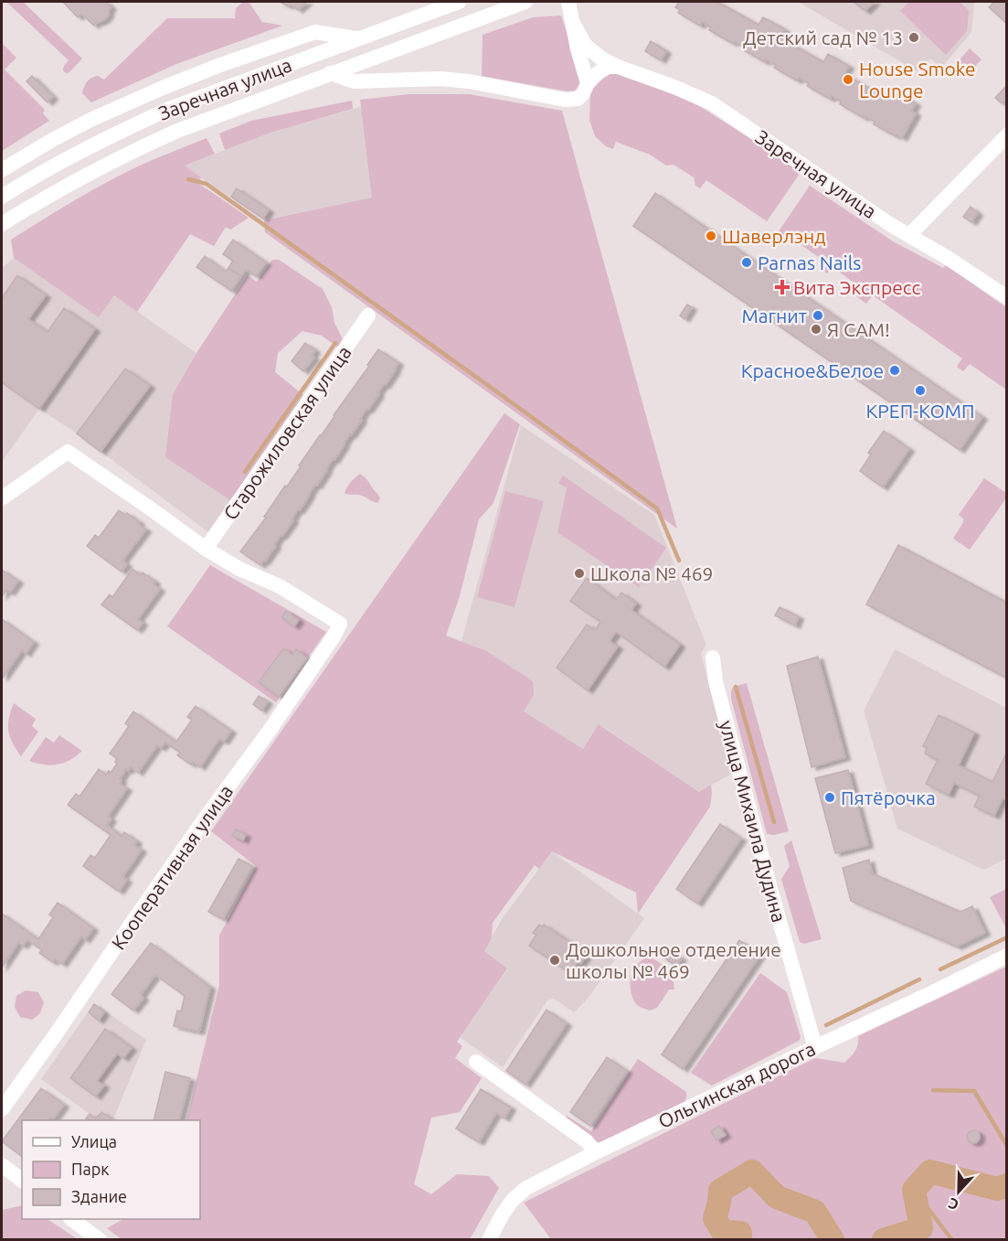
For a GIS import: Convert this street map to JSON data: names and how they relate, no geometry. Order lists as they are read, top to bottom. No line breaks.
{"streets":{"street":["Заречная улица","Старожиловская улица","улица Михаила Дудина","Кооперативная улица","Ольгинская дорога"]},"crossings":[["Старожиловская улица","Кооперативная улица"],["улица Михаила Дудина","Ольгинская дорога"]],"places":{"other":["Детский сад № 13","House Smoke Lounge","Шаверлэнд","Parnas Nails","Магнит","Я САМ!","Красное&Белое","КРЕП-КОМП","Школа № 469","Пятёрочка","Дошкольное отделение школы № 469"],"health":["Вита Экспресс"]},"legend":["Улица","Парк","Здание"],"north":"bottom"}
